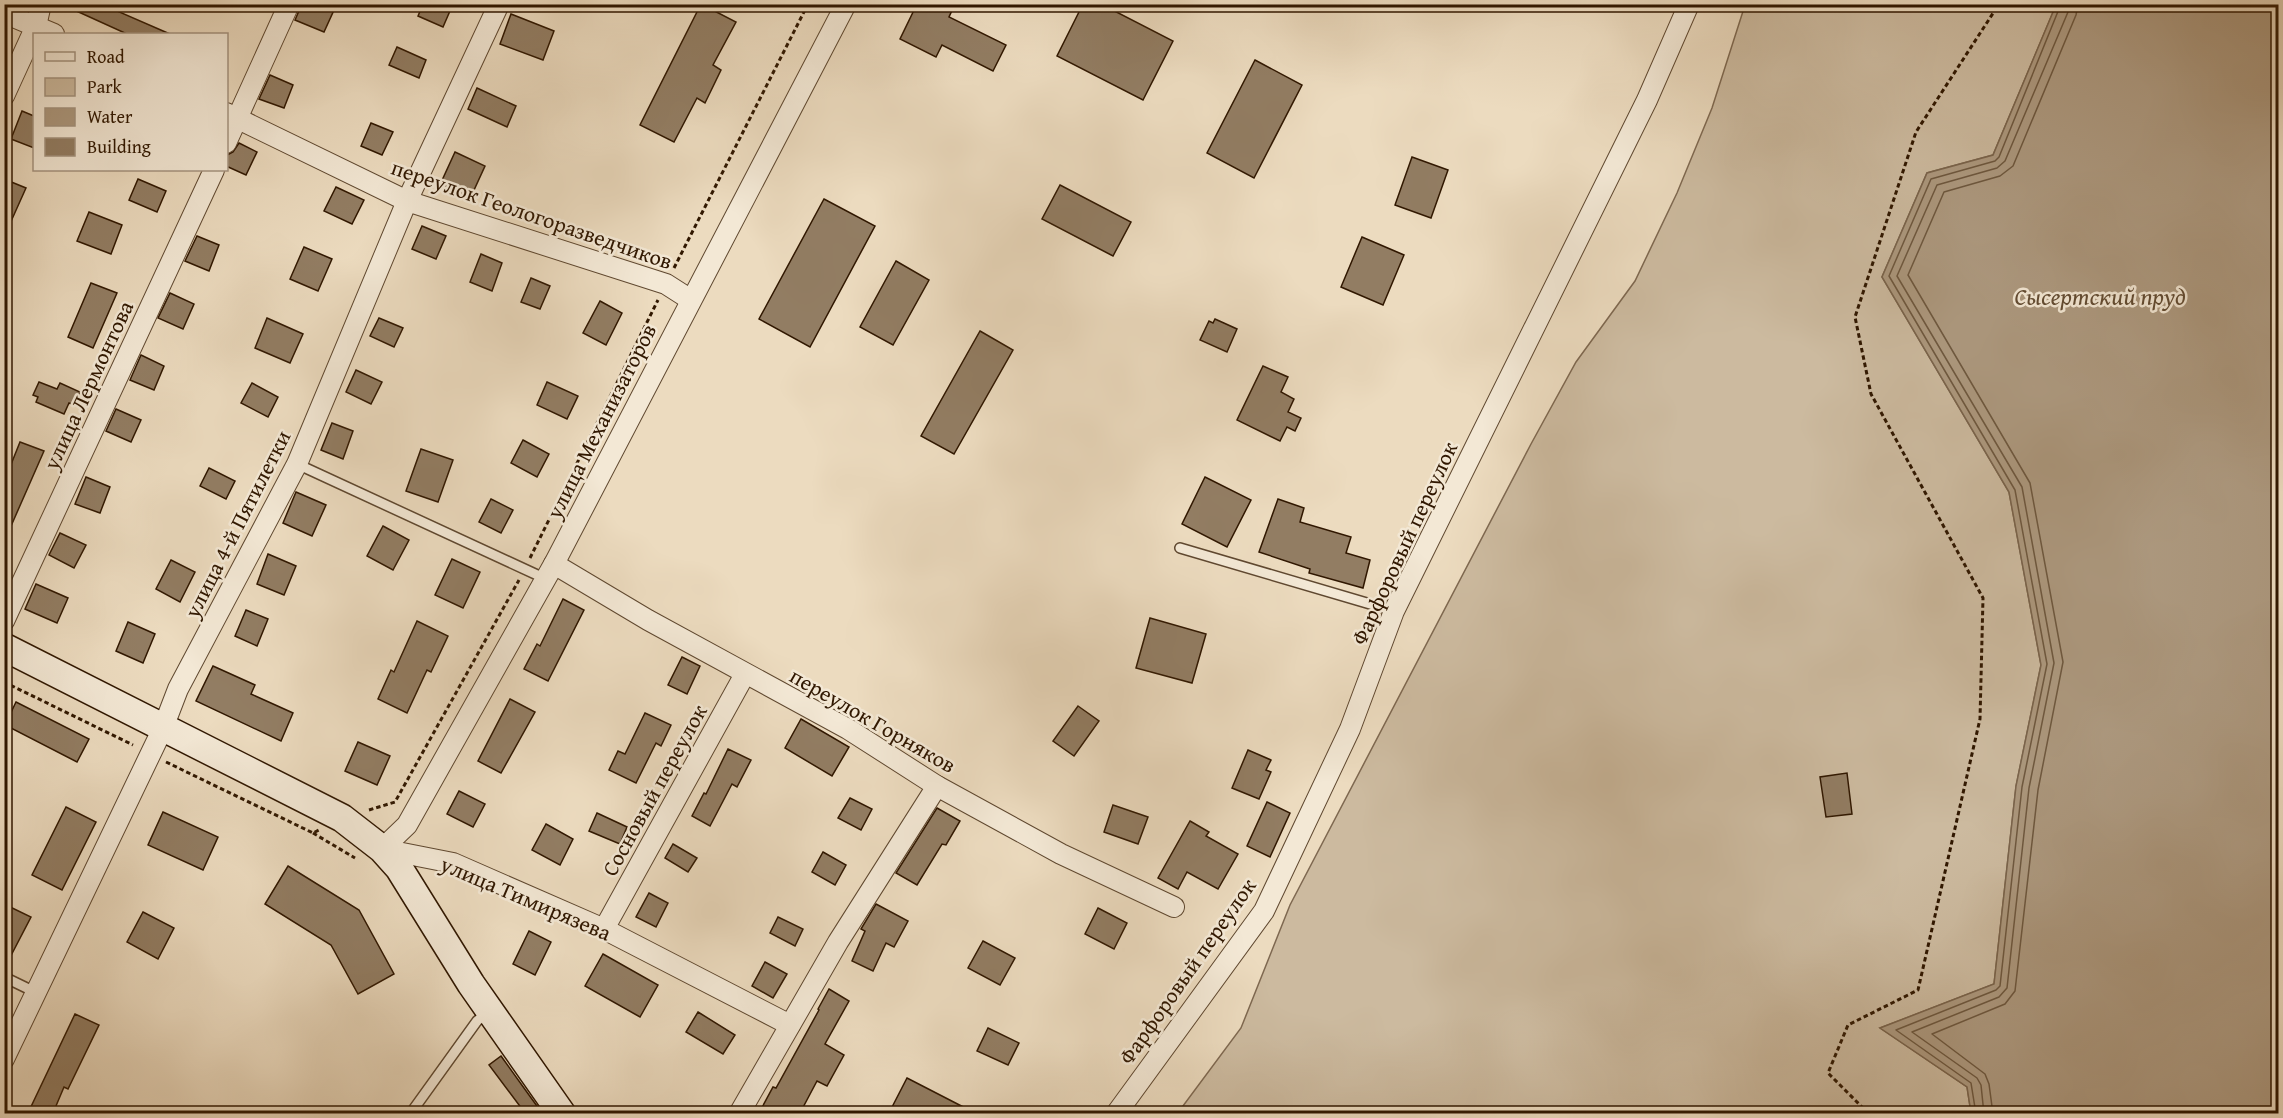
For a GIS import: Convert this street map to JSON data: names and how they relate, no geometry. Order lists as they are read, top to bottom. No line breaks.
{"streets":{"main road":["улица Тимирязева"],"street":["переулок Геологоразведчиков","улица Лермонтова","улица Механизаторов","улица 4-й Пятилетки","Фарфоровый переулок","переулок Горняков","Сосновый переулок"]},"crossings":[["переулок Геологоразведчиков","улица Механизаторов"],["переулок Геологоразведчиков","улица 4-й Пятилетки"],["улица Механизаторов","переулок Горняков"],["улица Механизаторов","улица Тимирязева"],["улица 4-й Пятилетки","улица Тимирязева"],["переулок Горняков","Сосновый переулок"],["Сосновый переулок","улица Тимирязева"]],"water":["Сысертский пруд"],"legend":["Road","Park","Water","Building"]}
